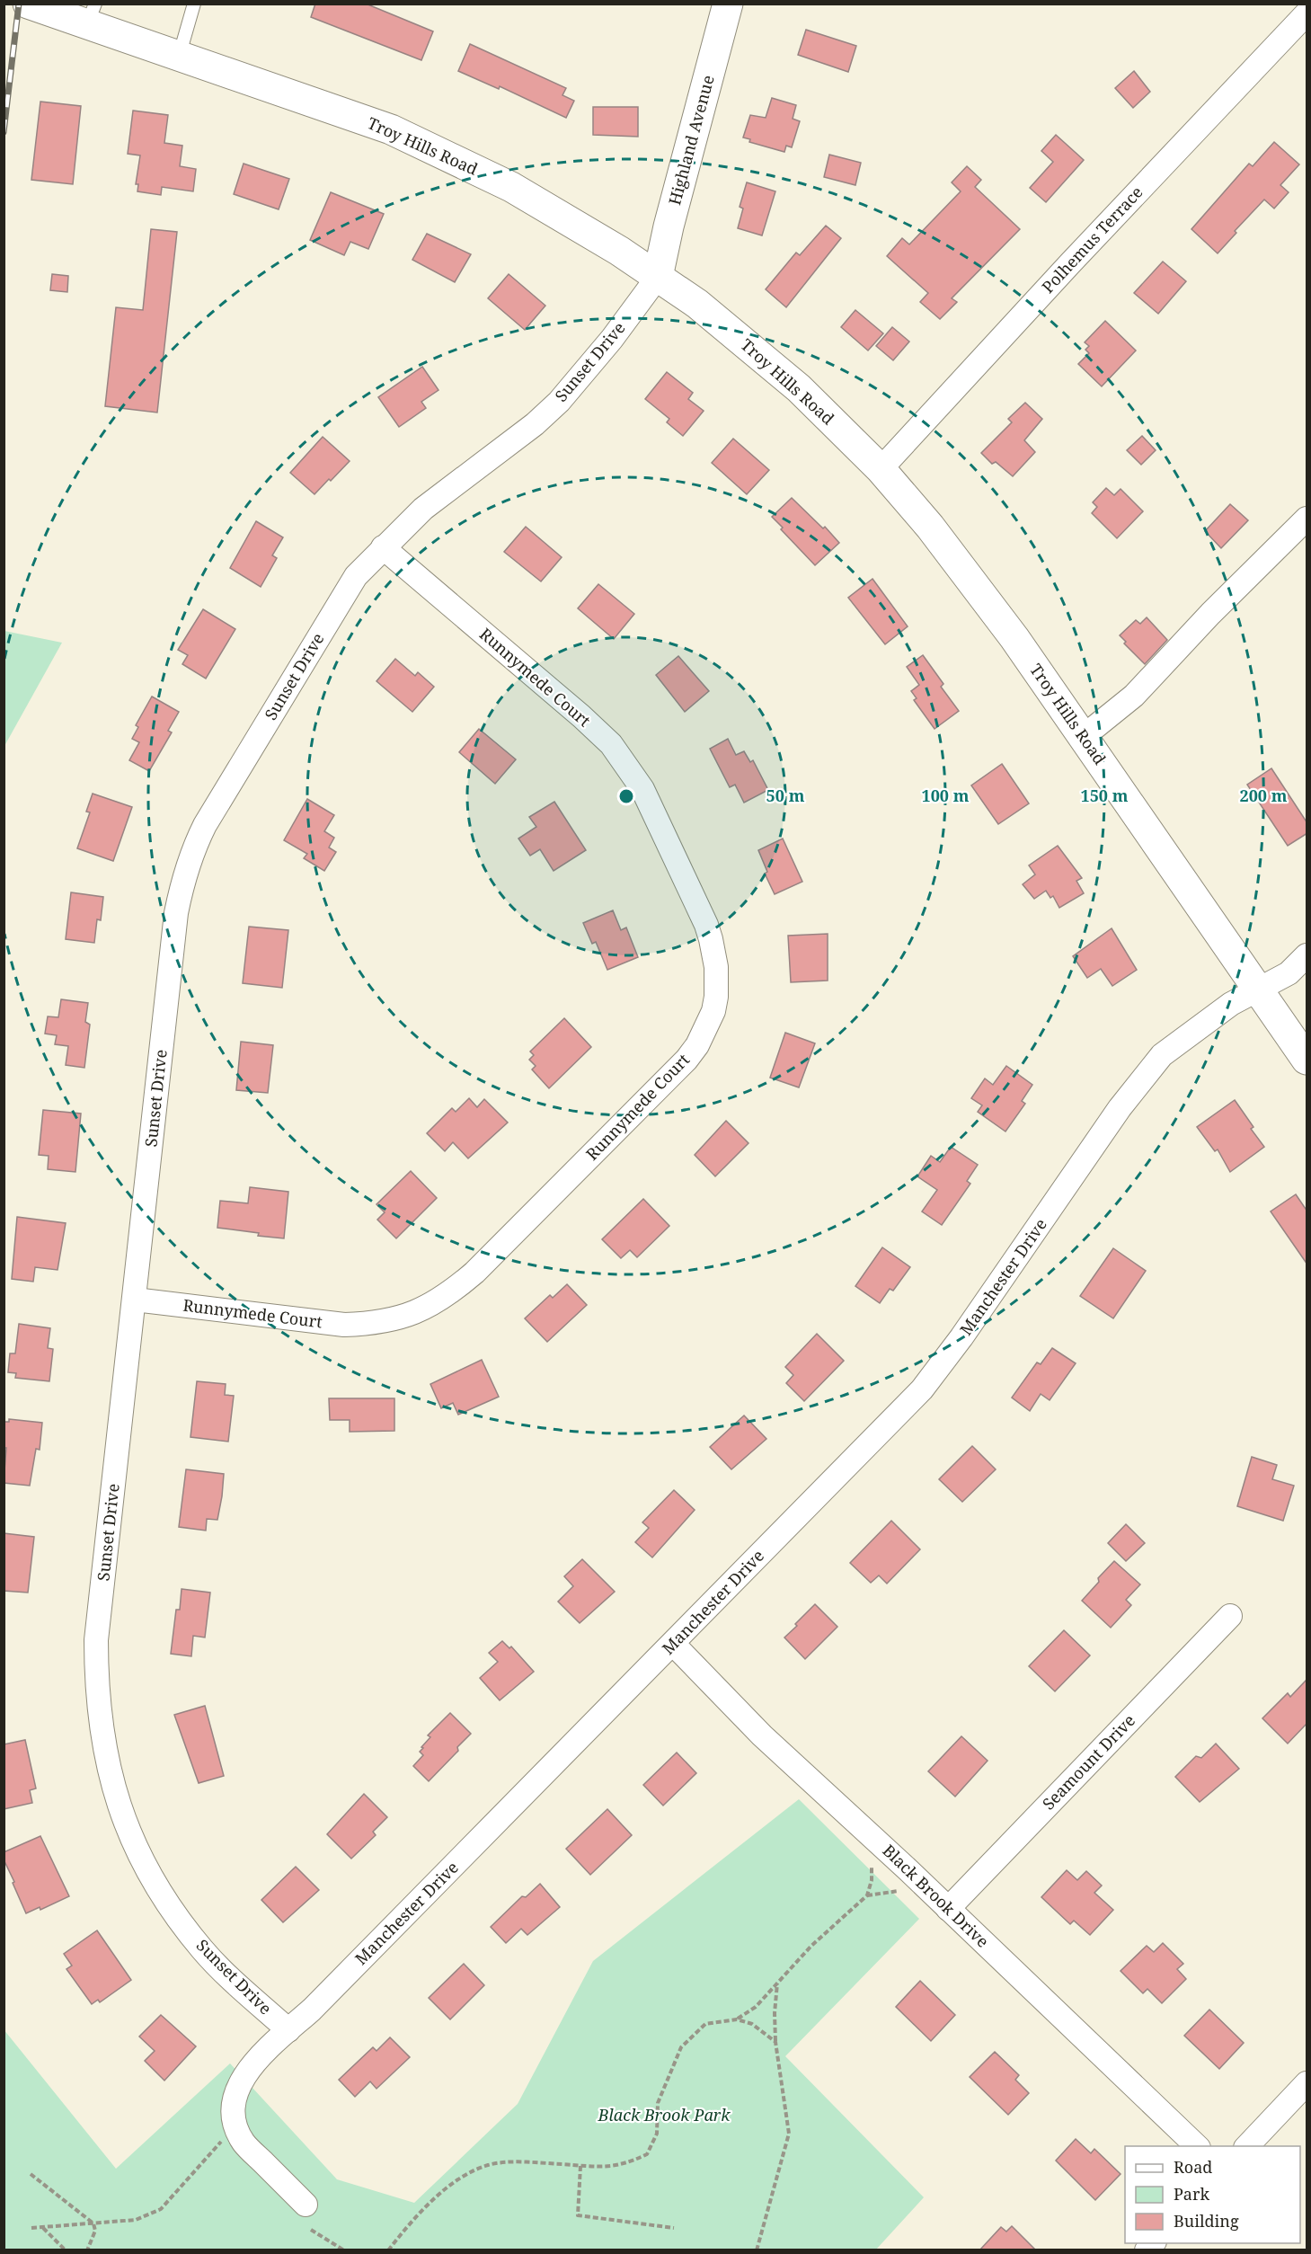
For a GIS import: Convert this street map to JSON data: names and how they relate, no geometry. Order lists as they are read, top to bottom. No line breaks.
{"streets":{"main road":["Highland Avenue","Troy Hills Road"],"street":["Polhemus Terrace","Sunset Drive","Runnymede Court","Manchester Drive","Seamount Drive","Black Brook Drive"]},"crossings":[["Highland Avenue","Troy Hills Road"],["Highland Avenue","Sunset Drive"],["Troy Hills Road","Polhemus Terrace"],["Troy Hills Road","Sunset Drive"],["Troy Hills Road","Manchester Drive"],["Sunset Drive","Runnymede Court"],["Sunset Drive","Manchester Drive"],["Manchester Drive","Black Brook Drive"],["Seamount Drive","Black Brook Drive"]],"parks":["Black Brook Park"],"legend":["Road","Park","Building"],"rings":["50 m","100 m","150 m","200 m"]}
